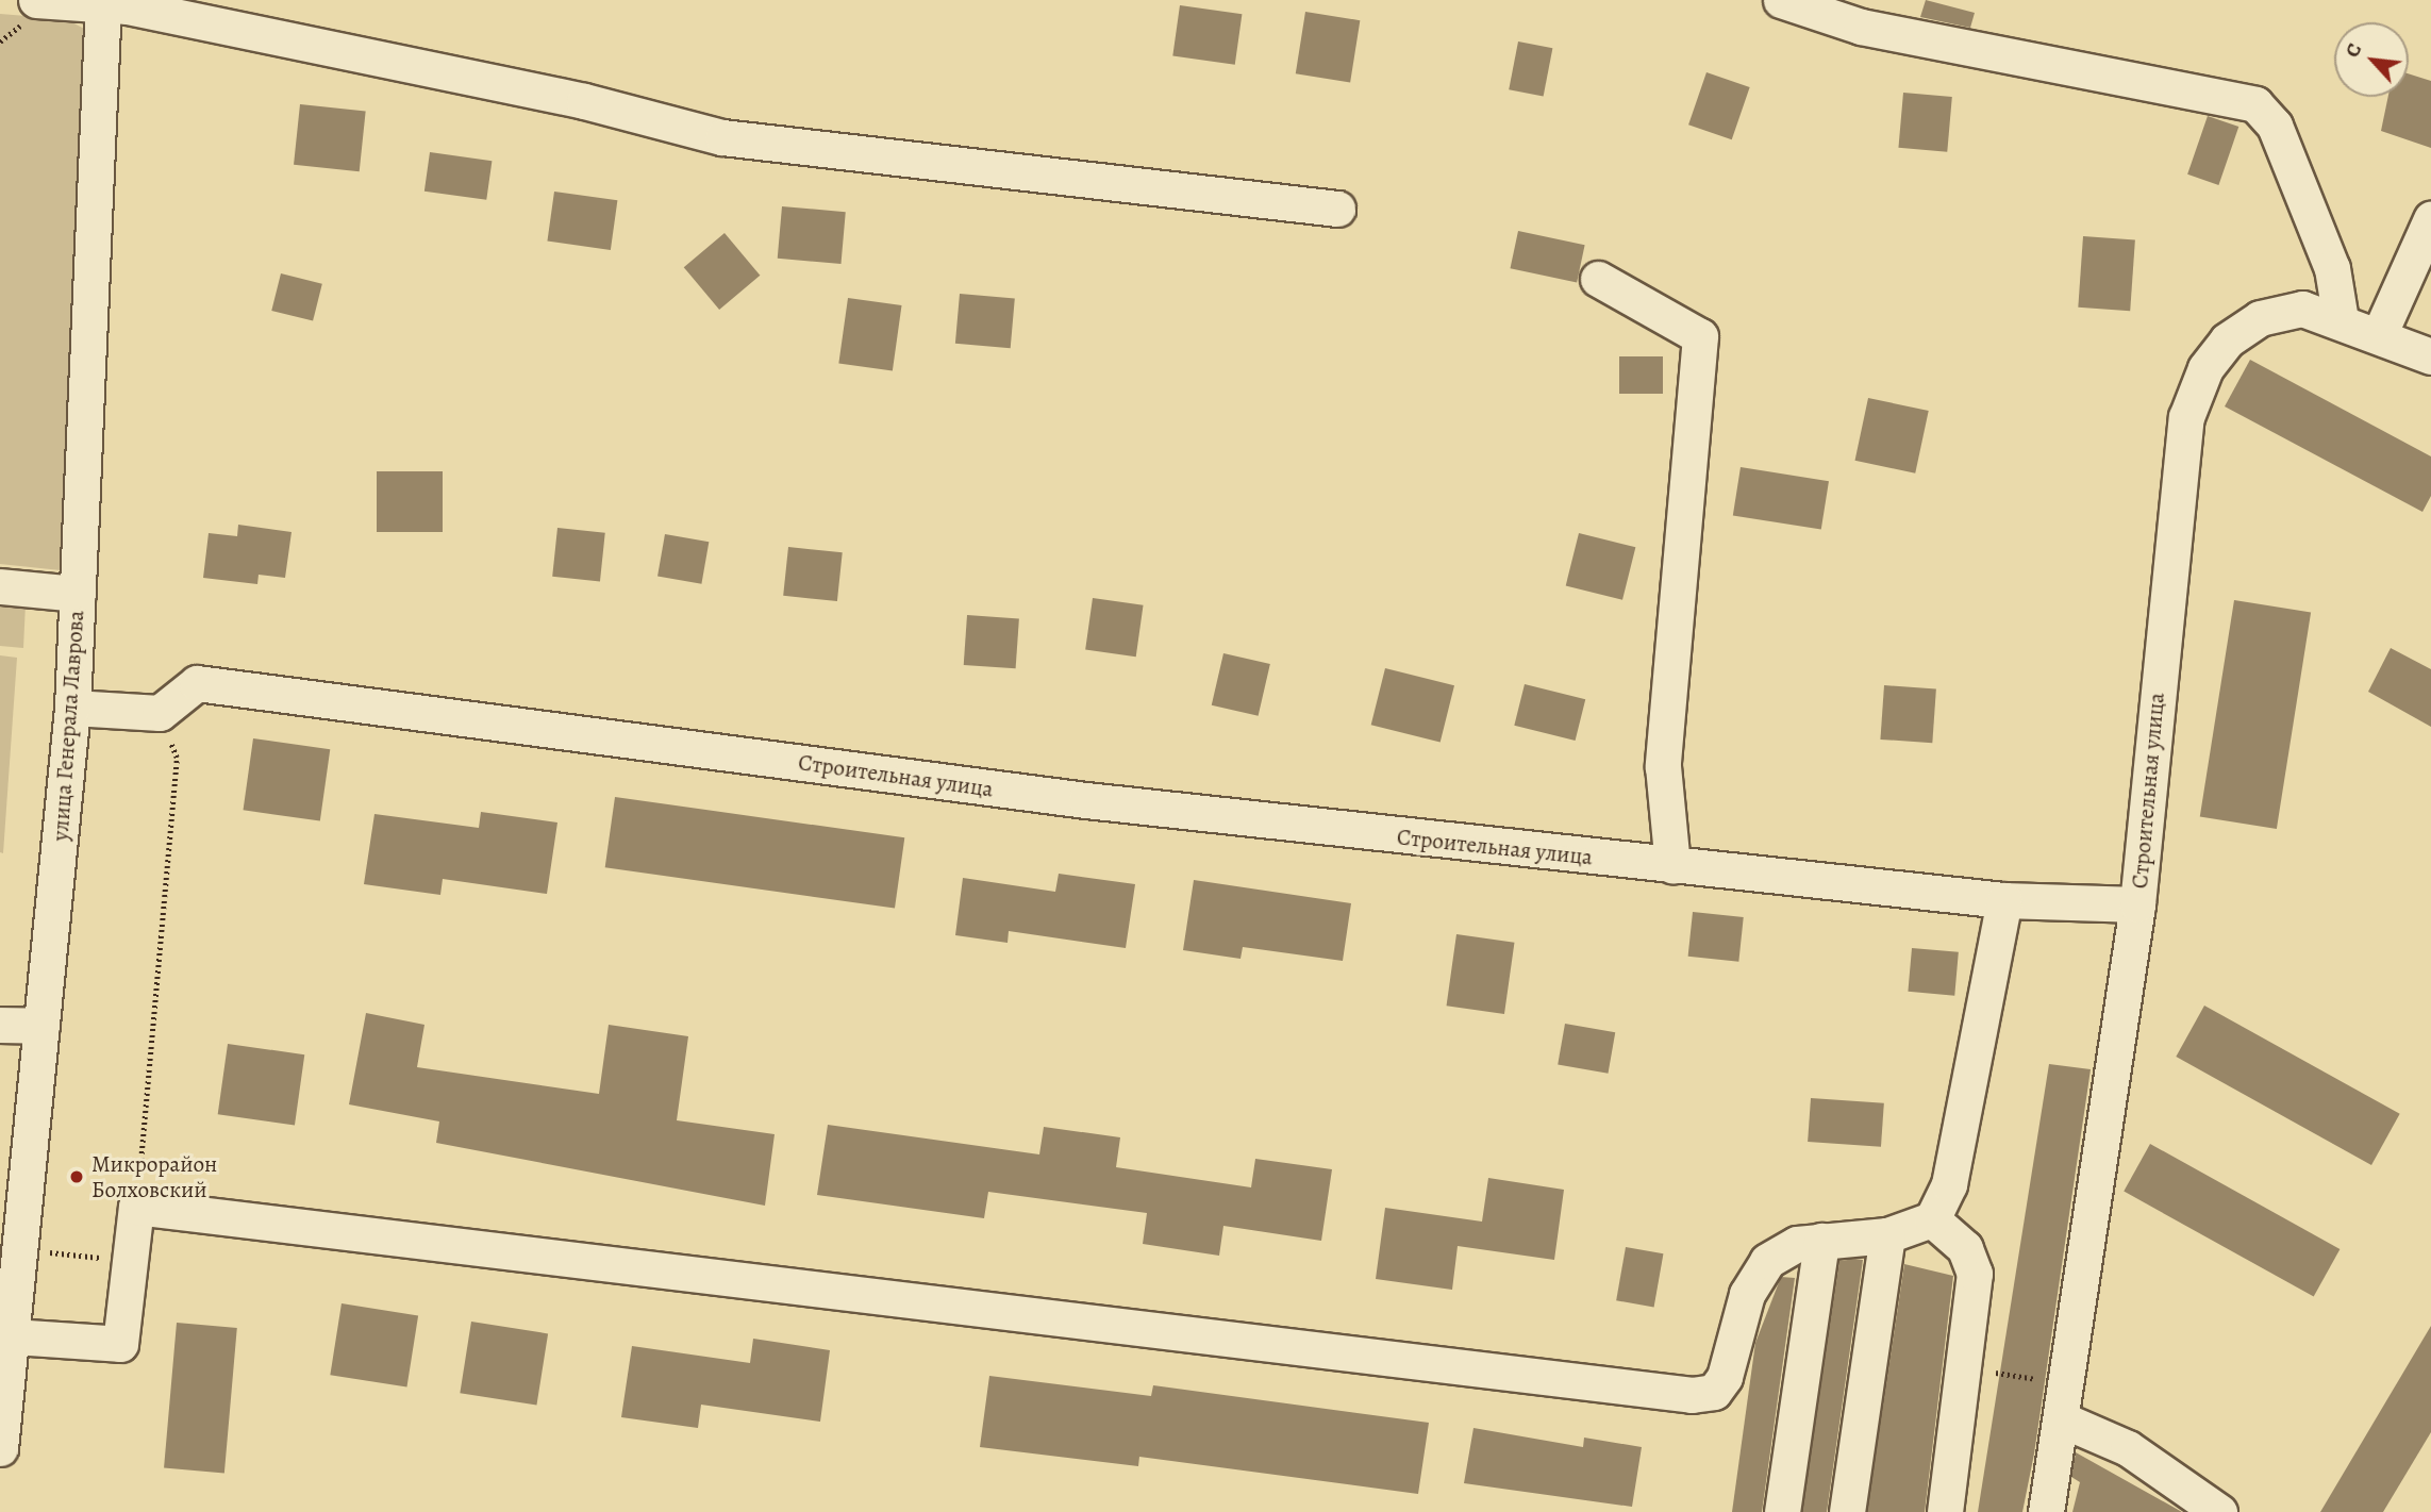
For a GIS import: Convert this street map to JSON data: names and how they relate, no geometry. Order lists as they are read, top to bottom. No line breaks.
{"streets":{"street":["улица Генерала Лаврова","Строительная улица"]},"places":["Микрорайон Болховский"],"north":"top left"}
